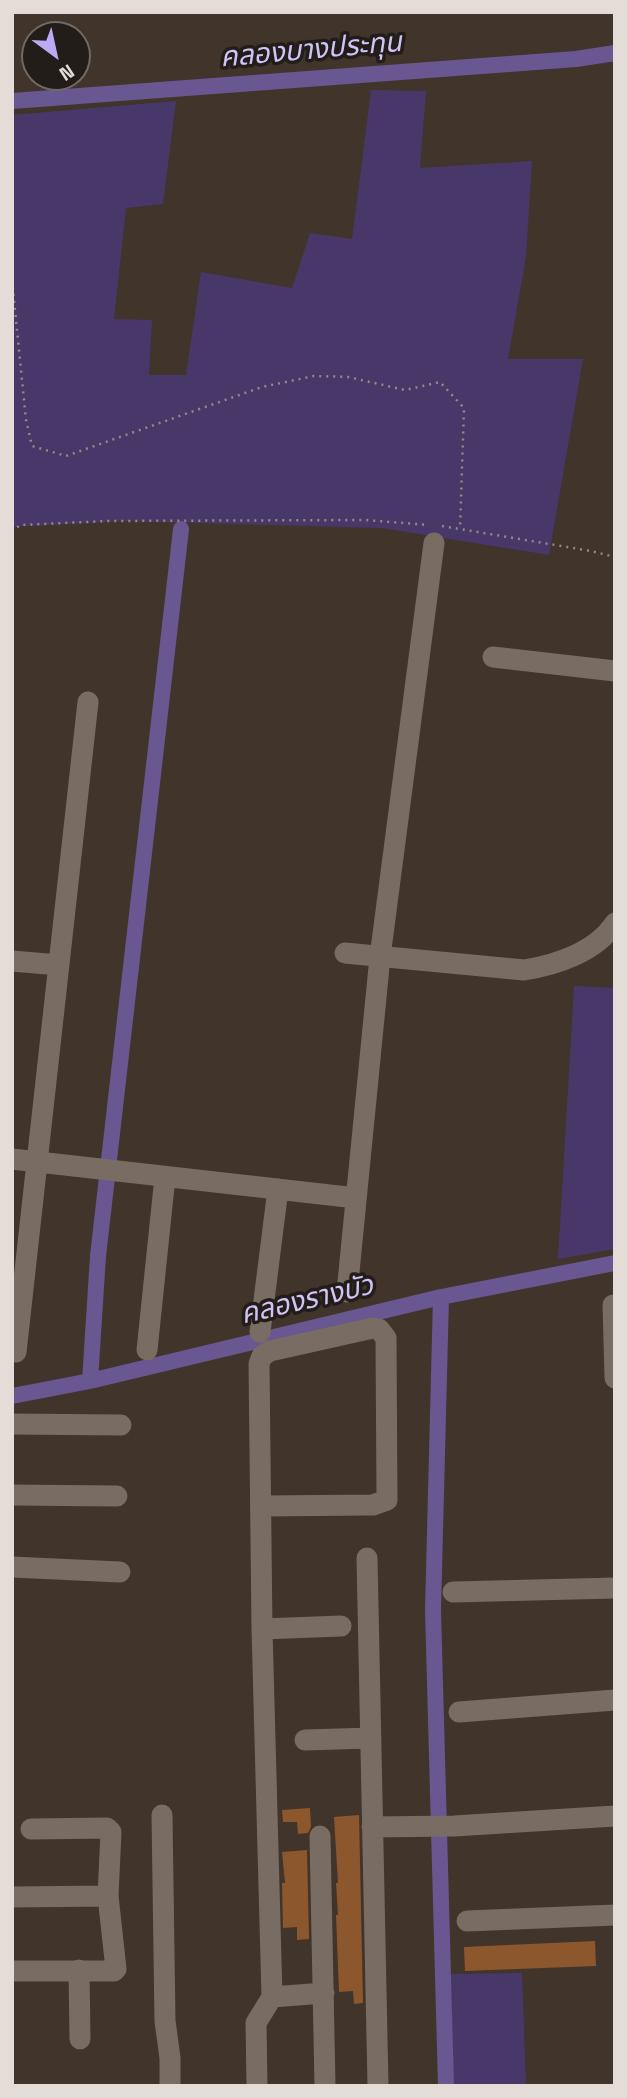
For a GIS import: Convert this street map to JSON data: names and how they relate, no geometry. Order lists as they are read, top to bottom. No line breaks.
{"water":["คลองบางประทุน","คลองรางบัว"],"north":"bottom right"}
